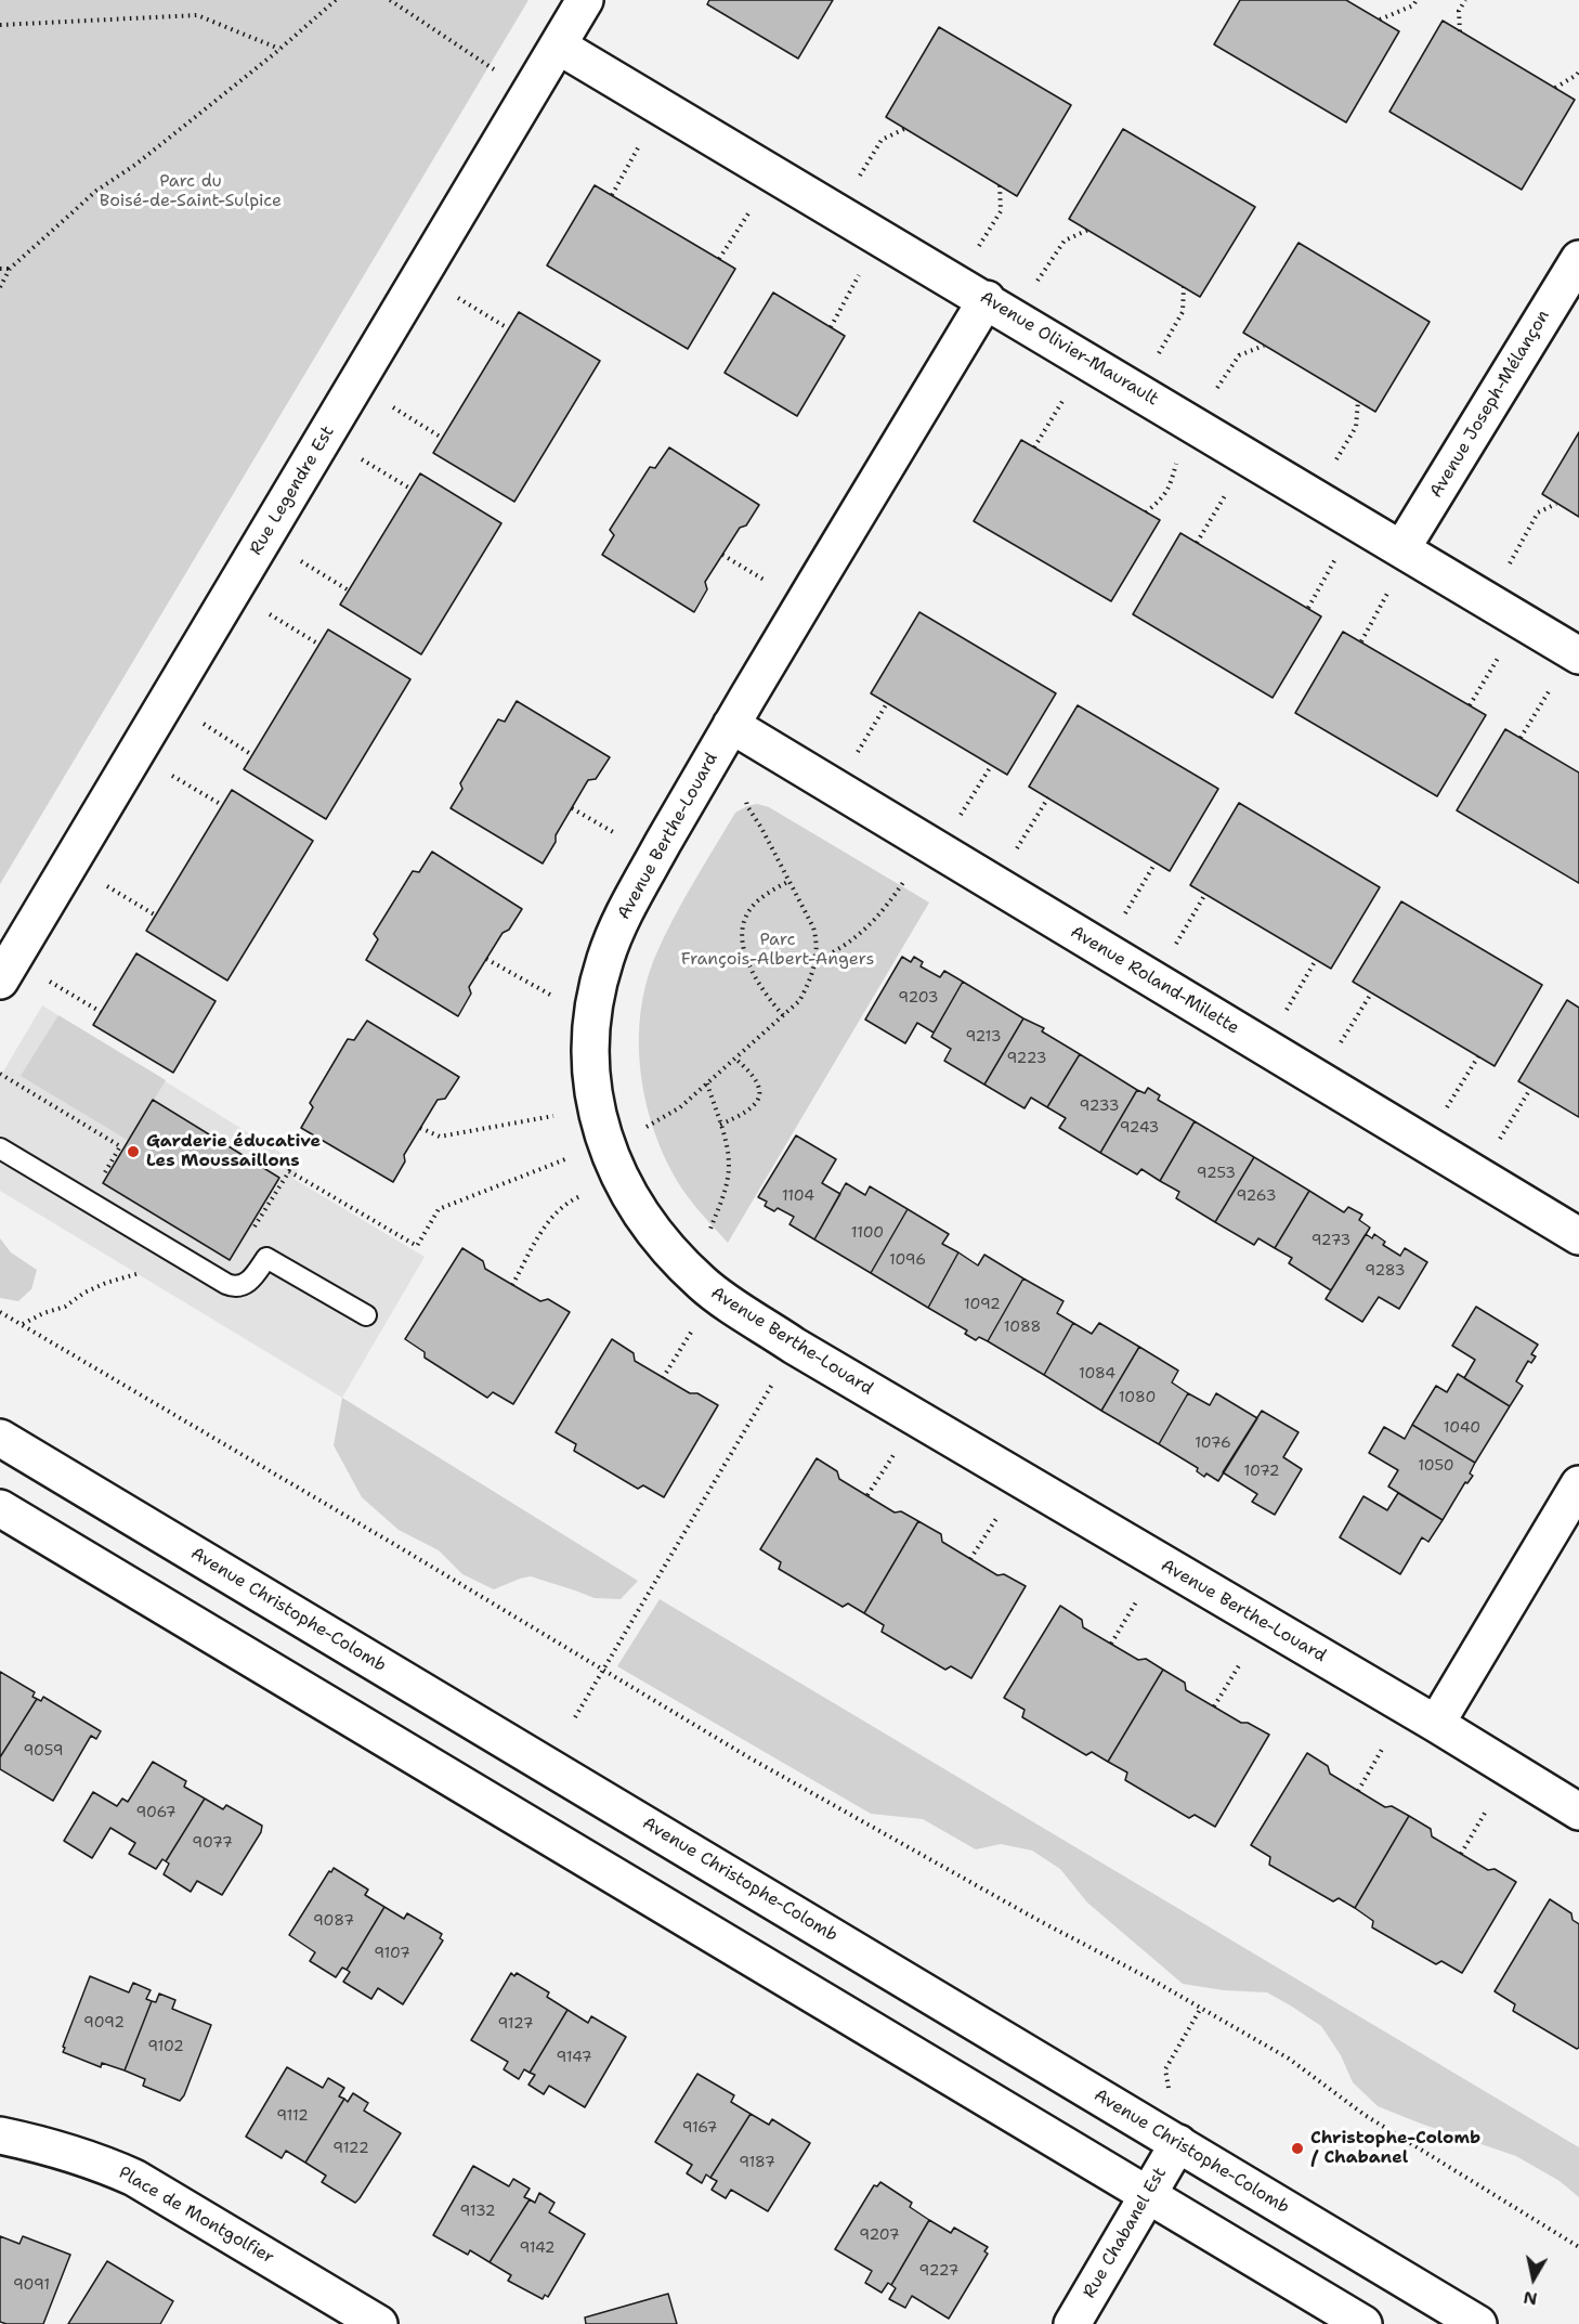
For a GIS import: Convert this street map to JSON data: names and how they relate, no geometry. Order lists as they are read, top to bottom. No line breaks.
{"streets":{"street":["Avenue Olivier-Maurault","Avenue Joseph-Mélançon","Rue Legendre Est","Avenue Berthe-Louard","Avenue Roland-Milette","Avenue Christophe-Colomb","Place de Montgolfier","Rue Chabanel Est"]},"crossings":[["Avenue Olivier-Maurault","Avenue Joseph-Mélançon"],["Avenue Olivier-Maurault","Rue Legendre Est"],["Avenue Olivier-Maurault","Avenue Berthe-Louard"],["Avenue Berthe-Louard","Avenue Roland-Milette"],["Avenue Christophe-Colomb","Rue Chabanel Est"]],"parks":["Parc du Boisé-de-Saint-Sulpice","Parc François-Albert-Angers"],"places":["Garderie éducative Les Moussaillons","Christophe-Colomb / Chabanel"],"house_numbers":["9203","9213","9223","9233","9243","9253","1104","9263","1100","9273","1096","9283","1092","1088","1084","1080","1040","1076","1050","1072","9059","9067","9077","9087","9107","9092","9127","9102","9147","9112","9167","9122","9187","9132","9207","9142","9227","9091"],"north":"bottom"}
